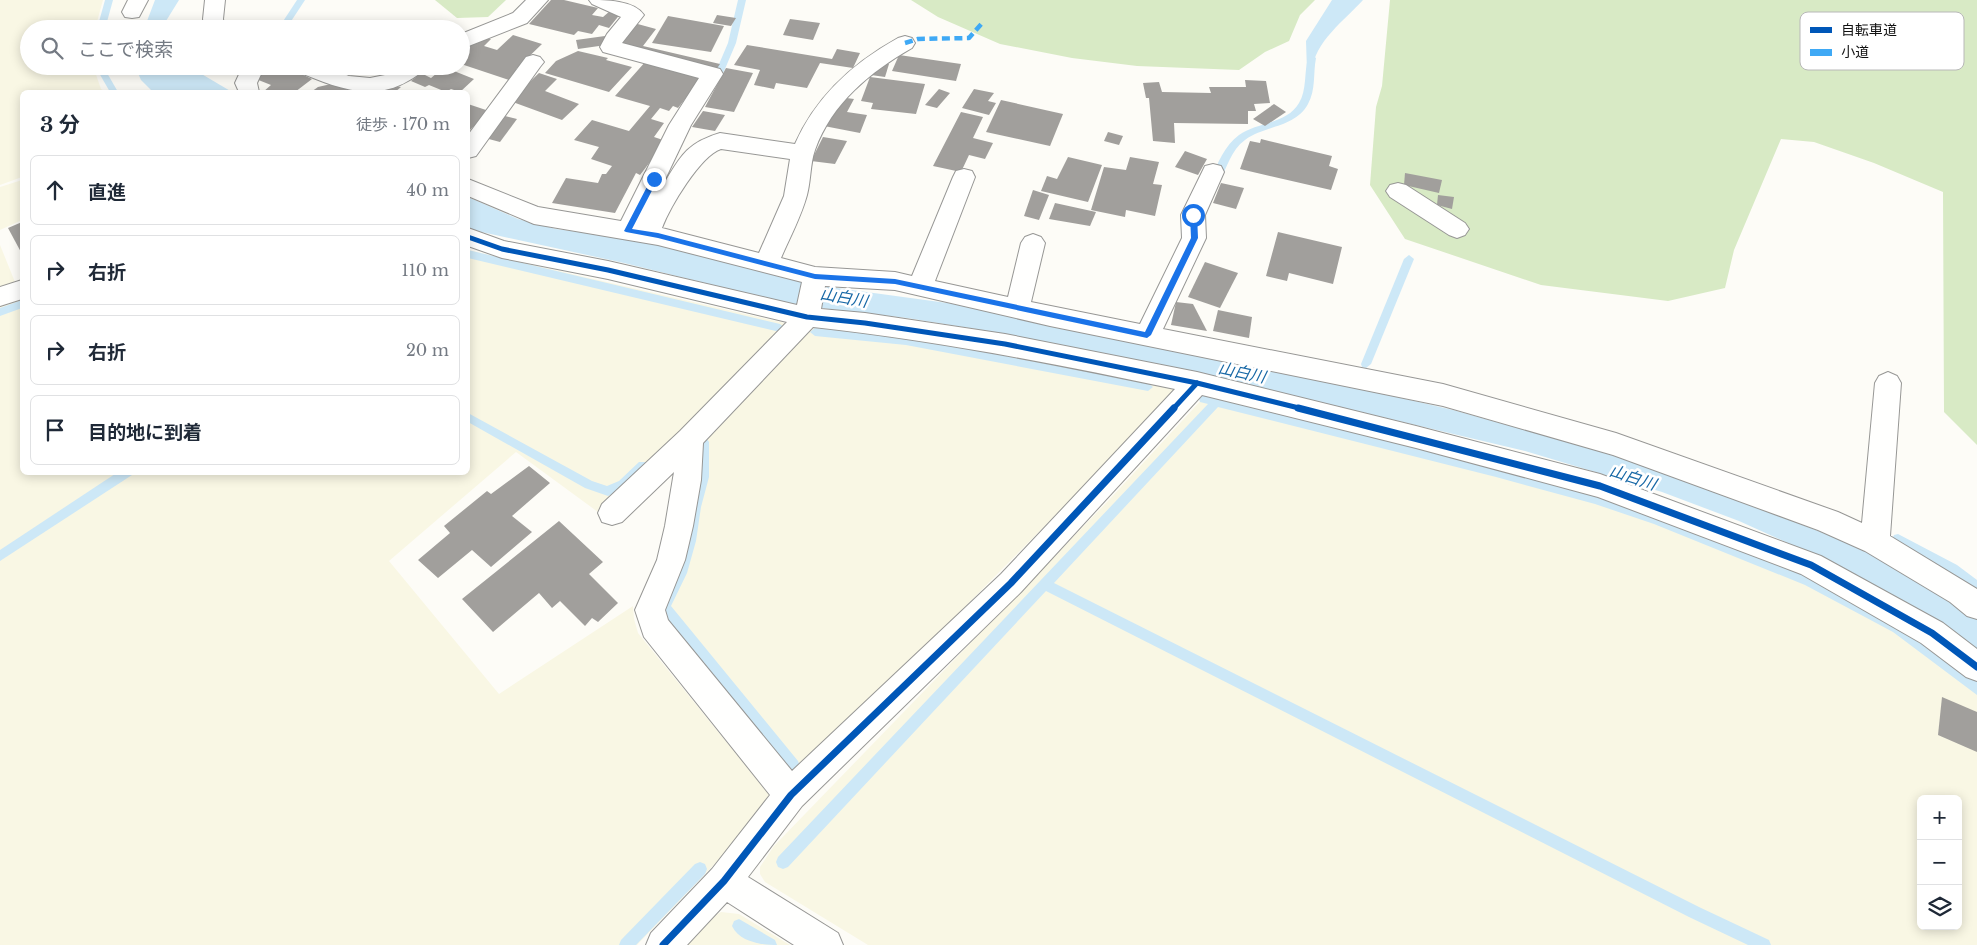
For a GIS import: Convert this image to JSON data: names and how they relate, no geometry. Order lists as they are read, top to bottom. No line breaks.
{"water":["山白川"],"legend":["自転車道","小道"],"page":{"search":"ここで検索","heading":["3 分","徒歩 · 170 m"],"list":[["直進","40 m"],["右折","110 m"],["右折","20 m"],"目的地に到着"],"map_buttons":["+","−"]}}
